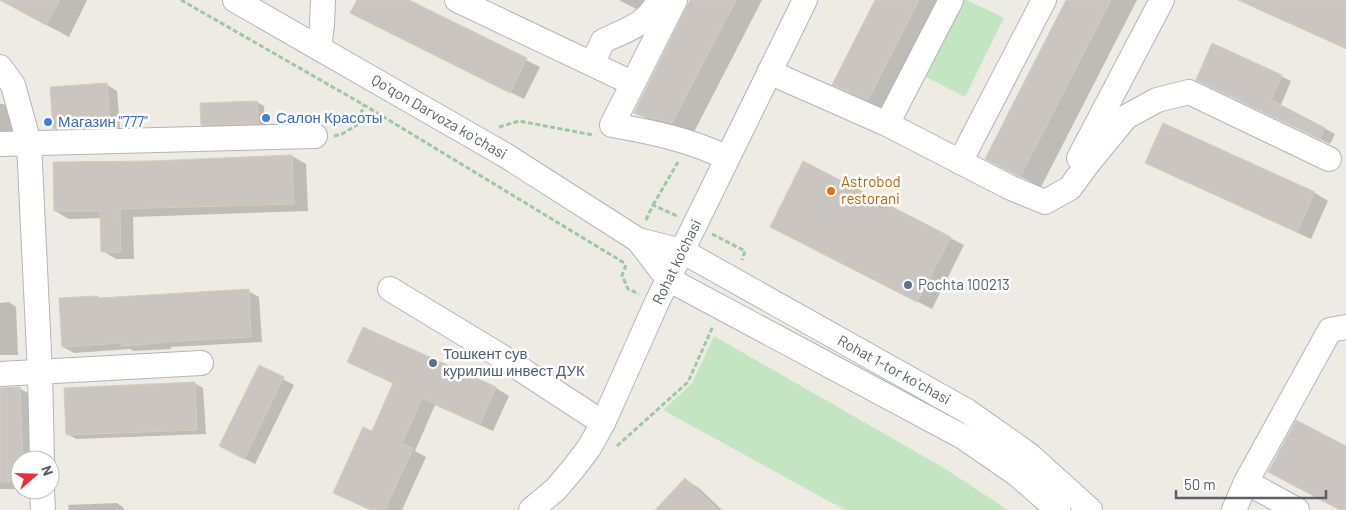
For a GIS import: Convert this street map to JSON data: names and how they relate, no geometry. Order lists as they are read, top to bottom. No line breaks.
{"streets":{"street":["Qoʻqon Darvoza koʻchasi","Rohat ko'chasi","Rohat 1-tor koʻchasi"]},"crossings":[["Qoʻqon Darvoza koʻchasi","Rohat ko'chasi"],["Qoʻqon Darvoza koʻchasi","Rohat 1-tor koʻchasi"],["Rohat ko'chasi","Rohat 1-tor koʻchasi"]],"places":["Салон Красоты","Магазин \"777\"","Astrobod restorani","Pochta 100213","Тошкент сув курилиш инвест ДУК"],"scale_bar":"50 m","north":"right"}
